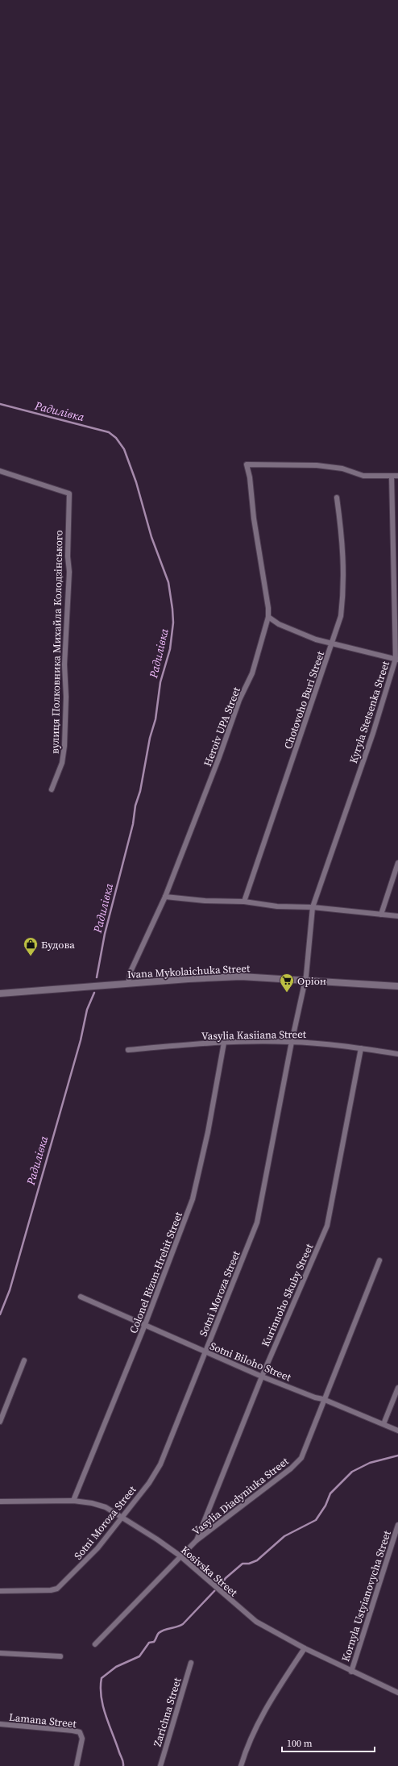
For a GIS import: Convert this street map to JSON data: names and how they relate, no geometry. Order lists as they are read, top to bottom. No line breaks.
{"streets":{"street":["вулиця Полковника Михайла Колодзінського","Chotovoho Buri Street","Kyryla Stetsenka Street","Heroiv UPA Street","Ivana Mykolaichuka Street","Vasylia Kasiiana Street","Colonel Rizun-Hrehit Street","Sotni Moroza Street","Kurinnoho Skuby Street","Sotni Biloho Street","Vasylia Diadyniuka Street","Kosivska Street","Kornyla Ustyianovycha Street","Zarichna Street","Lamana Street"]},"crossings":[["Kyryla Stetsenka Street","Heroiv UPA Street"],["Kyryla Stetsenka Street","Sotni Moroza Street"],["Heroiv UPA Street","Ivana Mykolaichuka Street"],["Ivana Mykolaichuka Street","Sotni Moroza Street"],["Vasylia Kasiiana Street","Colonel Rizun-Hrehit Street"],["Vasylia Kasiiana Street","Sotni Moroza Street"],["Vasylia Kasiiana Street","Kurinnoho Skuby Street"],["Colonel Rizun-Hrehit Street","Sotni Biloho Street"],["Colonel Rizun-Hrehit Street","Kosivska Street"],["Sotni Moroza Street","Sotni Biloho Street"],["Sotni Moroza Street","Kosivska Street"],["Kurinnoho Skuby Street","Sotni Biloho Street"],["Kurinnoho Skuby Street","Vasylia Diadyniuka Street"],["Sotni Biloho Street","Vasylia Diadyniuka Street"],["Vasylia Diadyniuka Street","Kosivska Street"],["Kosivska Street","Kornyla Ustyianovycha Street"]],"water":["Радилівка"],"places":{"shop":["Будова"],"supermarket":["Оріон"]},"scale_bar":"100 m"}
